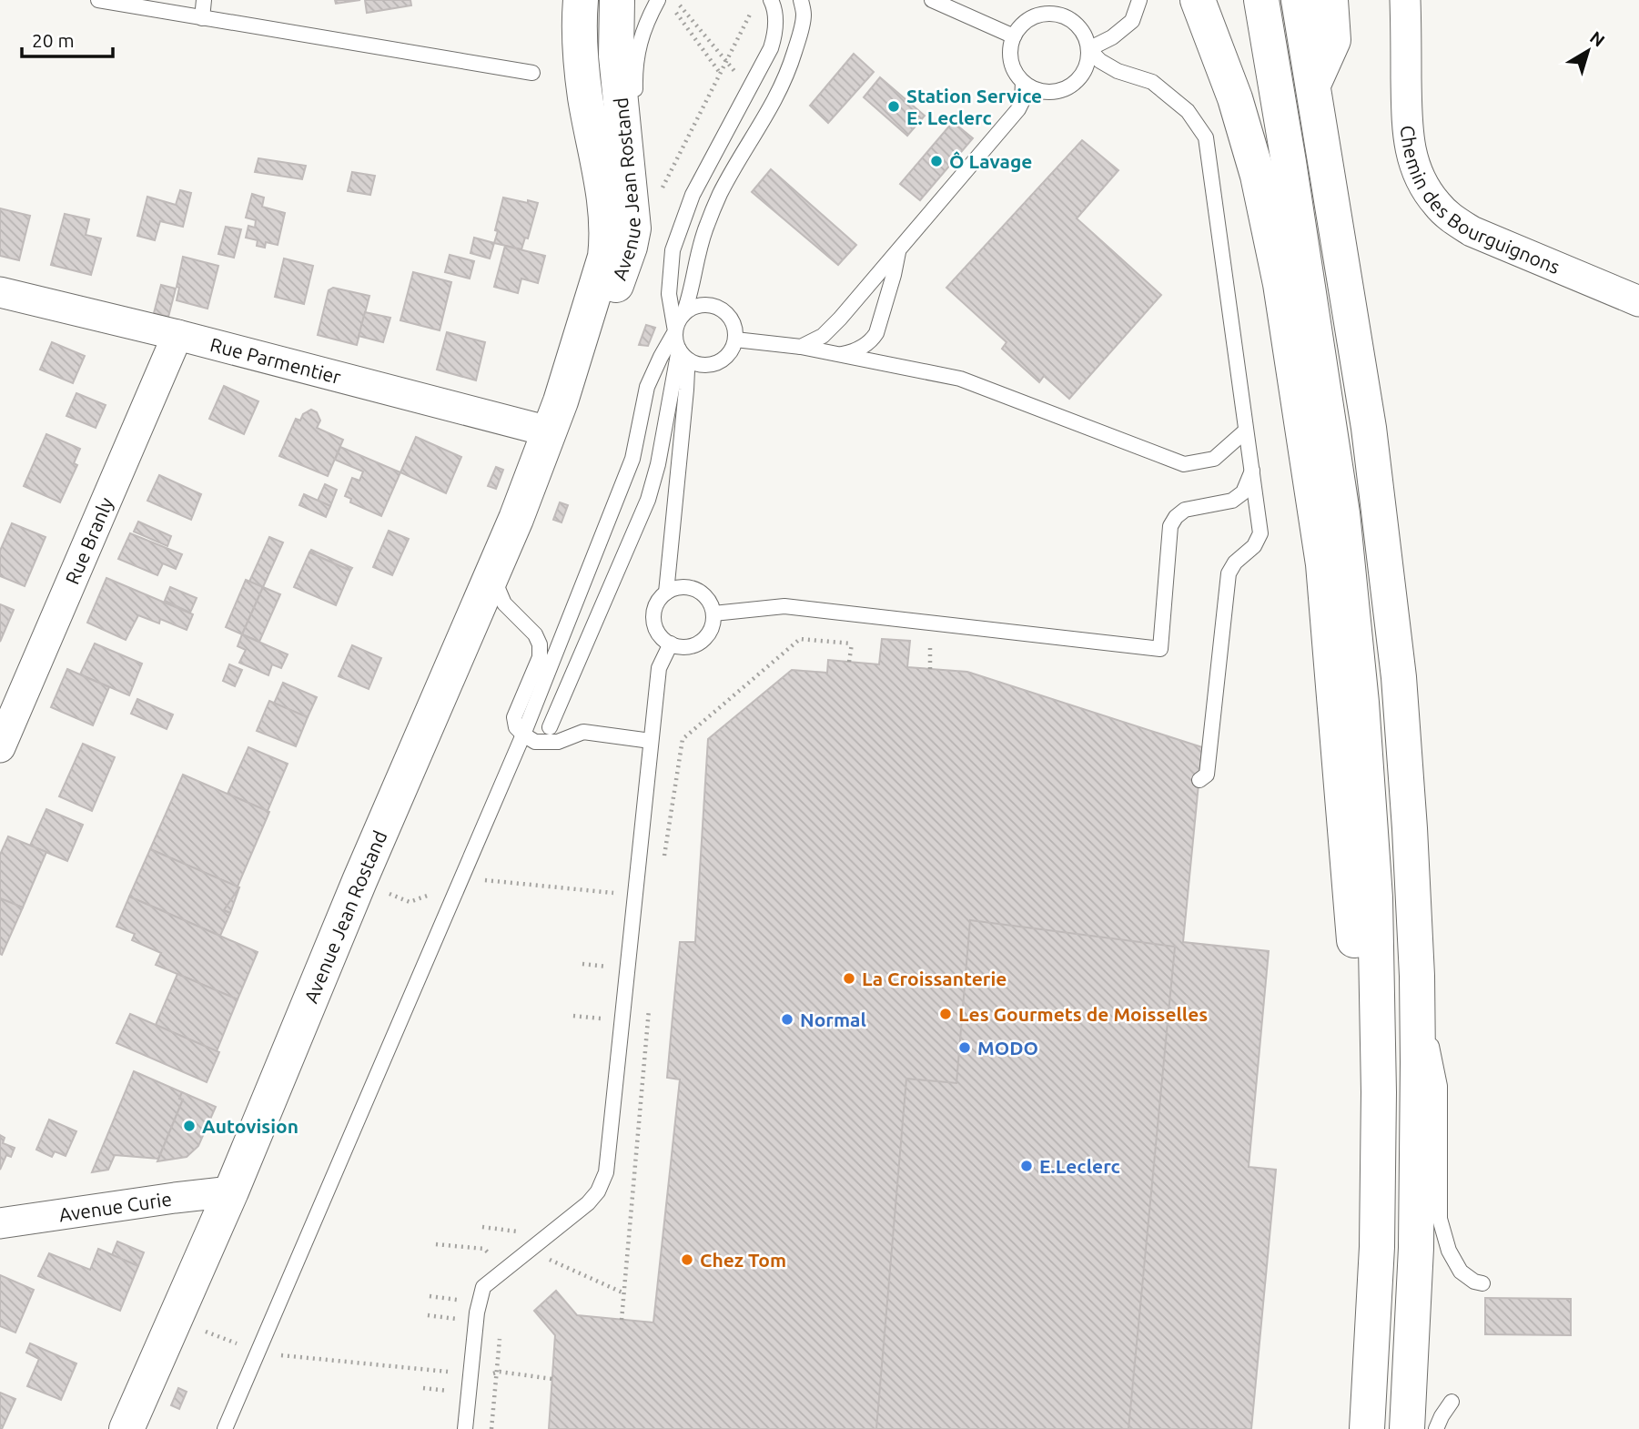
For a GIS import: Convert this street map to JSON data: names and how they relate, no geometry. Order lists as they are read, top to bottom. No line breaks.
{"streets":{"main road":["Avenue Jean Rostand"],"street":["Chemin des Bourguignons","Rue Parmentier","Rue Branly","Avenue Curie"]},"crossings":[["Avenue Jean Rostand","Rue Parmentier"],["Avenue Jean Rostand","Avenue Curie"],["Rue Parmentier","Rue Branly"]],"places":["Station Service E. Leclerc","Ô Lavage","La Croissanterie","Les Gourmets de Moisselles","Normal","MODO","Autovision","E.Leclerc","Chez Tom"],"scale_bar":"20 m","north":"top right"}
